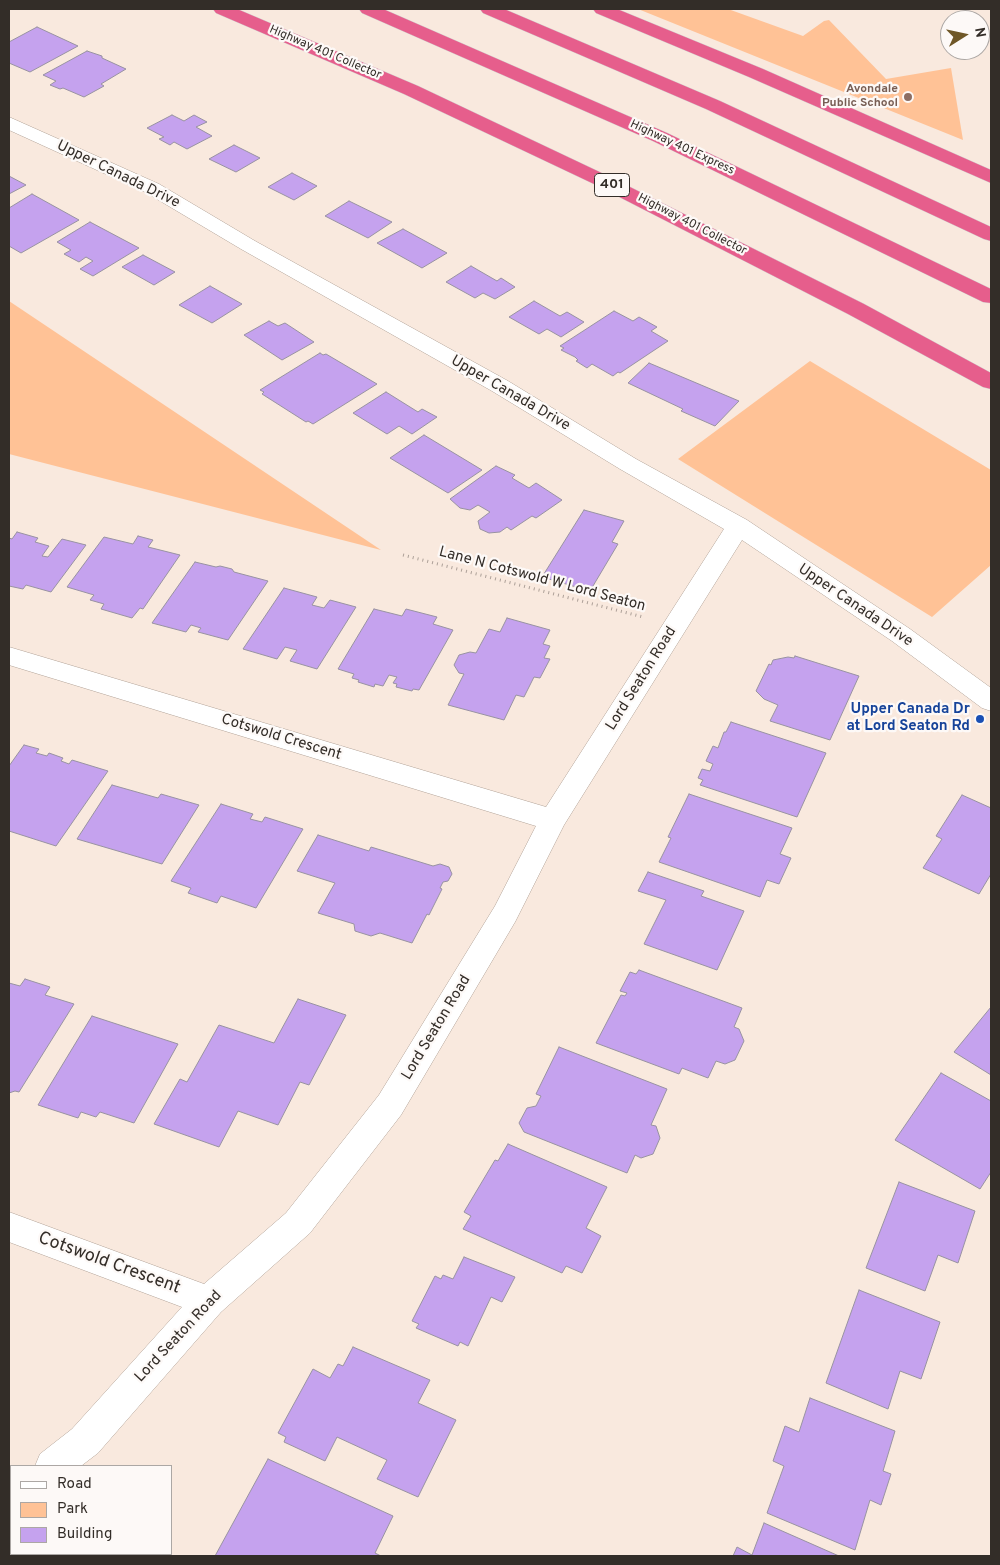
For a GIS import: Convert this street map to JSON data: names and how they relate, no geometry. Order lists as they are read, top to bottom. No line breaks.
{"streets":{"highway":["Highway 401 Collector","Highway 401 Express","401"],"street":["Upper Canada Drive","Lord Seaton Road","Cotswold Crescent"],"path":["Lane N Cotswold W Lord Seaton"]},"crossings":[["Upper Canada Drive","Lord Seaton Road"],["Lane N Cotswold W Lord Seaton","Lord Seaton Road"],["Lord Seaton Road","Cotswold Crescent"]],"places":["Avondale Public School","Upper Canada Dr at Lord Seaton Rd"],"legend":["Road","Park","Building"],"north":"right"}
